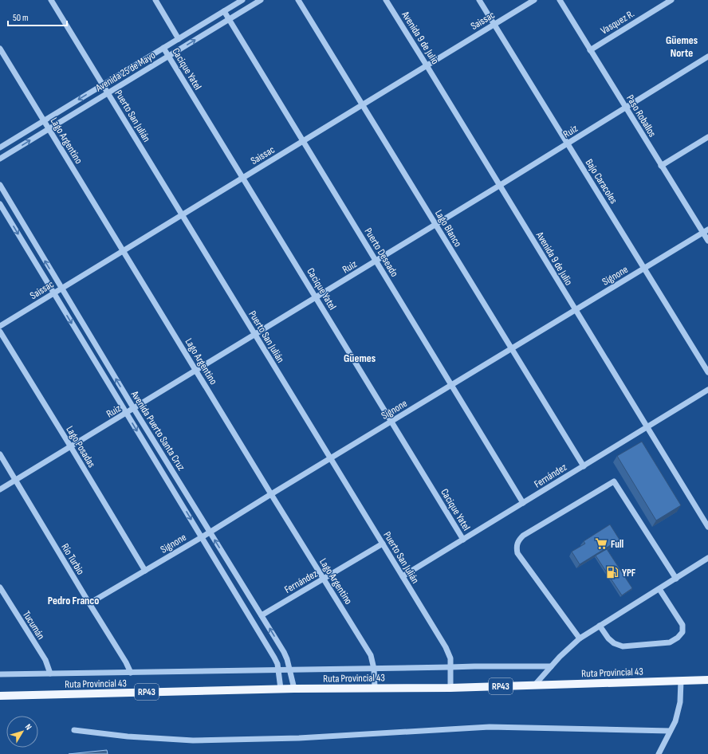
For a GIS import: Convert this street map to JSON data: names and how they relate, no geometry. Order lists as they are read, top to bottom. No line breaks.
{"streets":{"main road":["Ruta Provincial 43","RP43"],"street":["Saissac","Vasquez R.","Avenida 9 de Julio","Cacique Yatel","Avenida 25 de Mayo","Puerto San Julián","Paso Roballos","Ruiz","Lago Argentino","Bajo Caracoles","Lago Blanco","Puerto Deseado","Signone","Avenida Puerto Santa Cruz","Lago Posadas","Fernández","Río Turbio","Tucumán"]},"crossings":[["Saissac","Avenida 9 de Julio"],["Saissac","Cacique Yatel"],["Saissac","Puerto San Julián"],["Saissac","Lago Argentino"],["Saissac","Bajo Caracoles"],["Saissac","Lago Blanco"],["Saissac","Puerto Deseado"],["Saissac","Avenida Puerto Santa Cruz"],["Vasquez R.","Paso Roballos"],["Avenida 9 de Julio","Ruiz"],["Avenida 9 de Julio","Signone"],["Avenida 9 de Julio","Fernández"],["Cacique Yatel","Avenida 25 de Mayo"],["Cacique Yatel","Ruiz"],["Cacique Yatel","Signone"],["Cacique Yatel","Fernández"],["Avenida 25 de Mayo","Puerto San Julián"],["Avenida 25 de Mayo","Lago Argentino"],["Avenida 25 de Mayo","Puerto Deseado"],["Puerto San Julián","Ruiz"],["Puerto San Julián","Signone"],["Puerto San Julián","Fernández"],["Puerto San Julián","Ruta Provincial 43"],["Paso Roballos","Ruiz"],["Paso Roballos","Signone"],["Ruiz","Lago Argentino"],["Ruiz","Bajo Caracoles"],["Ruiz","Lago Blanco"],["Ruiz","Puerto Deseado"],["Ruiz","Avenida Puerto Santa Cruz"],["Ruiz","Lago Posadas"],["Ruiz","Río Turbio"],["Lago Argentino","Signone"],["Lago Argentino","Fernández"],["Lago Argentino","Ruta Provincial 43"],["Bajo Caracoles","Signone"],["Lago Blanco","Signone"],["Lago Blanco","Fernández"],["Puerto Deseado","Signone"],["Puerto Deseado","Fernández"],["Signone","Avenida Puerto Santa Cruz"],["Signone","Lago Posadas"],["Signone","Río Turbio"],["Avenida Puerto Santa Cruz","Fernández"],["Avenida Puerto Santa Cruz","Ruta Provincial 43"]],"districts":["Güemes Norte","Güemes","Pedro Franco"],"places":{"supermarket":["Full"],"fuel station":["YPF"]},"scale_bar":"50 m","north":"top right"}
